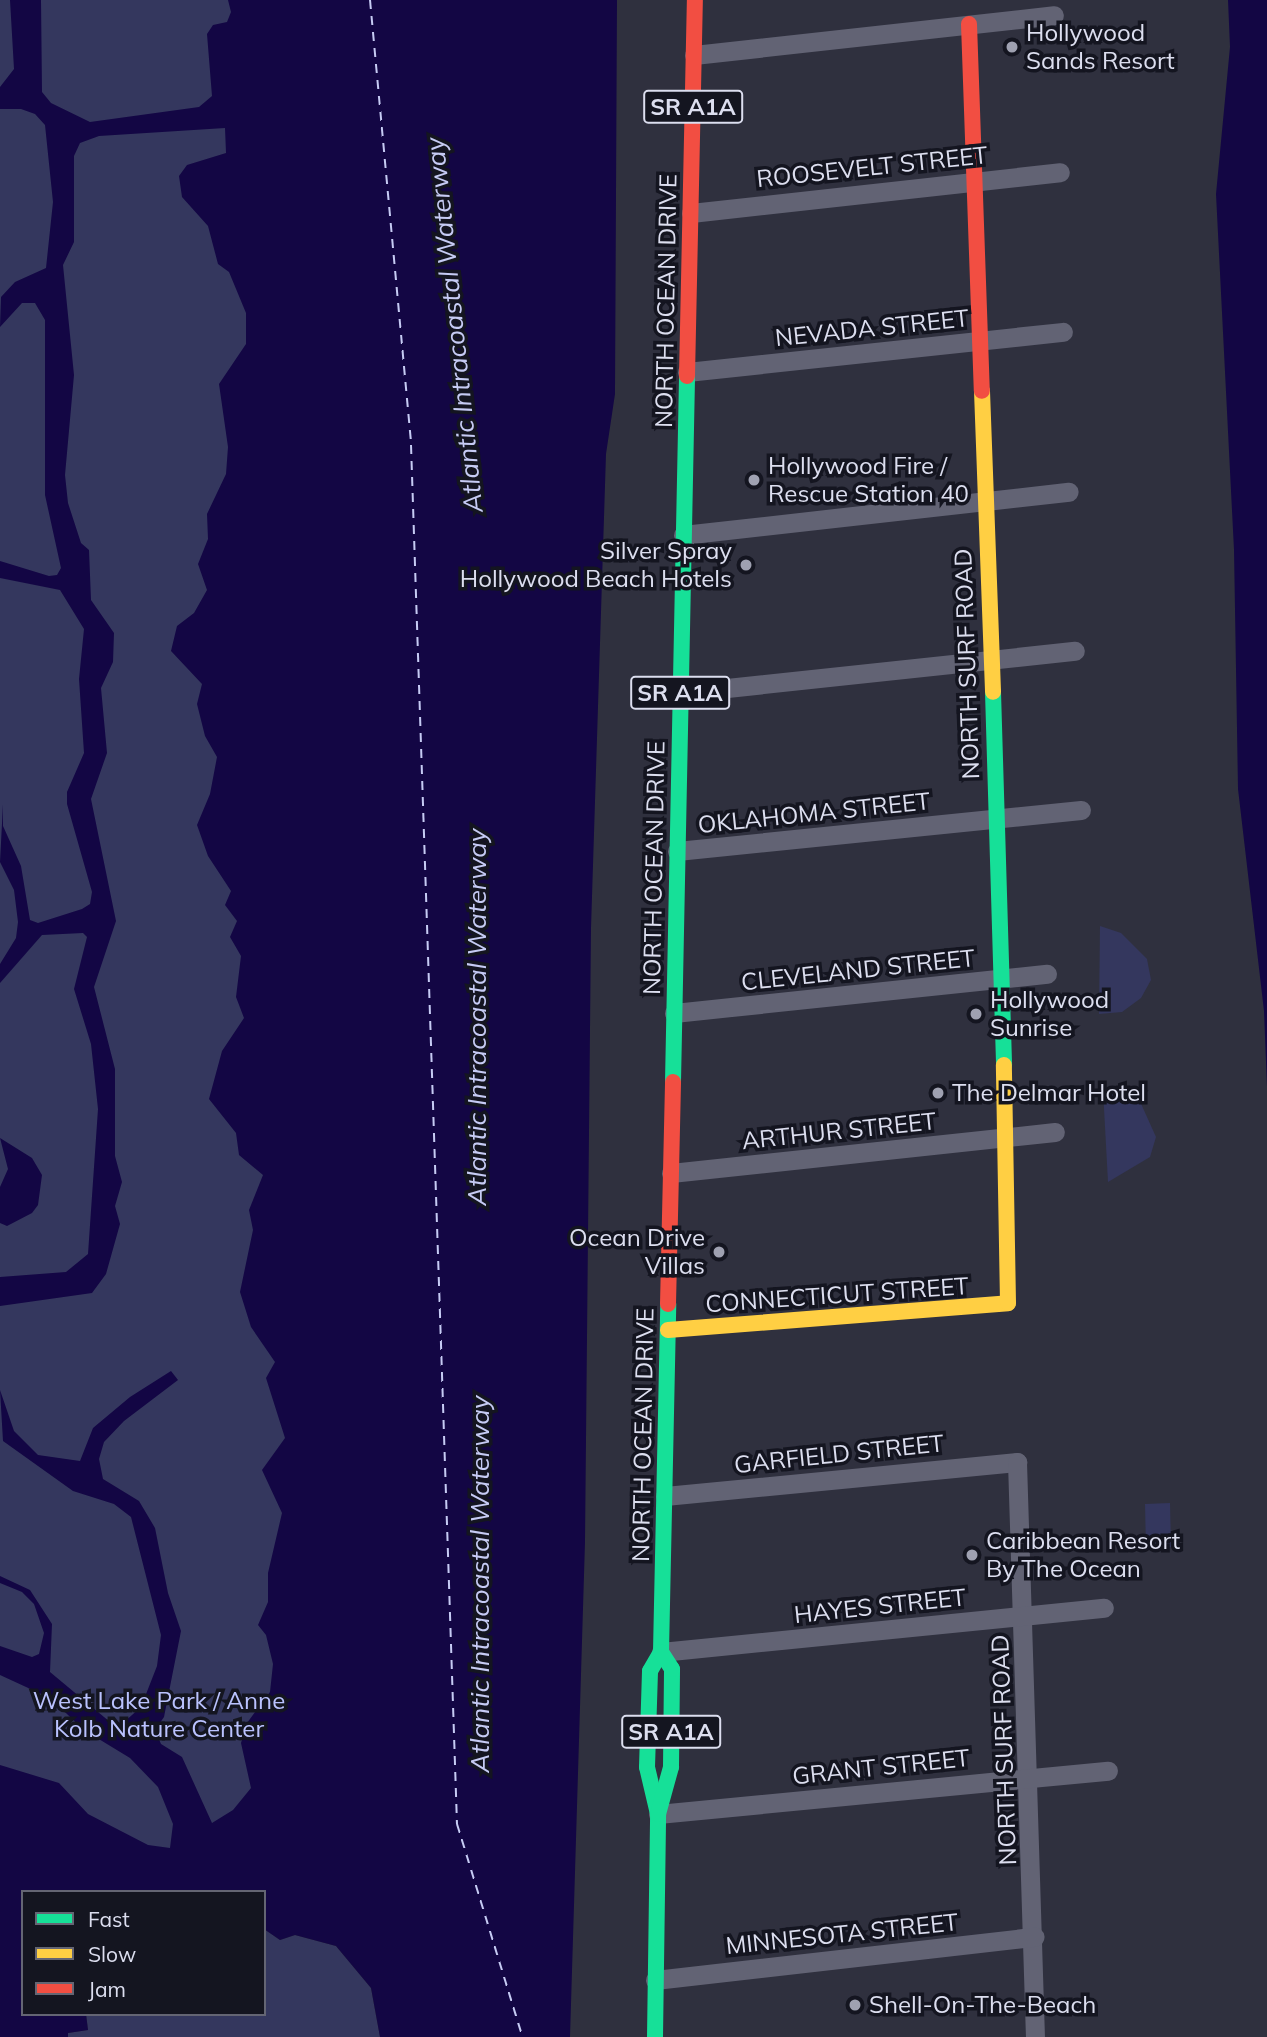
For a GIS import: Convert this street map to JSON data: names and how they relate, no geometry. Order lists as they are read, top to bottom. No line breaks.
{"streets":{"main road":["SR A1A","NORTH OCEAN DRIVE","NORTH SURF ROAD","CONNECTICUT STREET"],"street":["ROOSEVELT STREET","NEVADA STREET","OKLAHOMA STREET","CLEVELAND STREET","ARTHUR STREET","GARFIELD STREET","HAYES STREET","GRANT STREET","MINNESOTA STREET"]},"crossings":[["ROOSEVELT STREET","NORTH OCEAN DRIVE"],["ROOSEVELT STREET","NORTH SURF ROAD"],["NORTH OCEAN DRIVE","NEVADA STREET"],["NORTH OCEAN DRIVE","OKLAHOMA STREET"],["NORTH OCEAN DRIVE","CLEVELAND STREET"],["NORTH OCEAN DRIVE","ARTHUR STREET"],["NORTH OCEAN DRIVE","CONNECTICUT STREET"],["NORTH OCEAN DRIVE","GARFIELD STREET"],["NORTH OCEAN DRIVE","HAYES STREET"],["NORTH OCEAN DRIVE","GRANT STREET"],["NORTH OCEAN DRIVE","MINNESOTA STREET"],["NEVADA STREET","NORTH SURF ROAD"],["NORTH SURF ROAD","OKLAHOMA STREET"],["NORTH SURF ROAD","CLEVELAND STREET"],["NORTH SURF ROAD","ARTHUR STREET"],["NORTH SURF ROAD","CONNECTICUT STREET"],["NORTH SURF ROAD","GARFIELD STREET"],["NORTH SURF ROAD","HAYES STREET"],["NORTH SURF ROAD","GRANT STREET"],["NORTH SURF ROAD","MINNESOTA STREET"]],"water":["Atlantic Intracoastal Waterway"],"parks":["West Lake Park / Anne Kolb Nature Center"],"places":["Hollywood Sands Resort","Hollywood Fire / Rescue Station 40","Silver Spray Hollywood Beach Hotels","Hollywood Sunrise","The Delmar Hotel","Ocean Drive Villas","Caribbean Resort By The Ocean","Shell-On-The-Beach"],"legend":["Fast","Slow","Jam"]}
